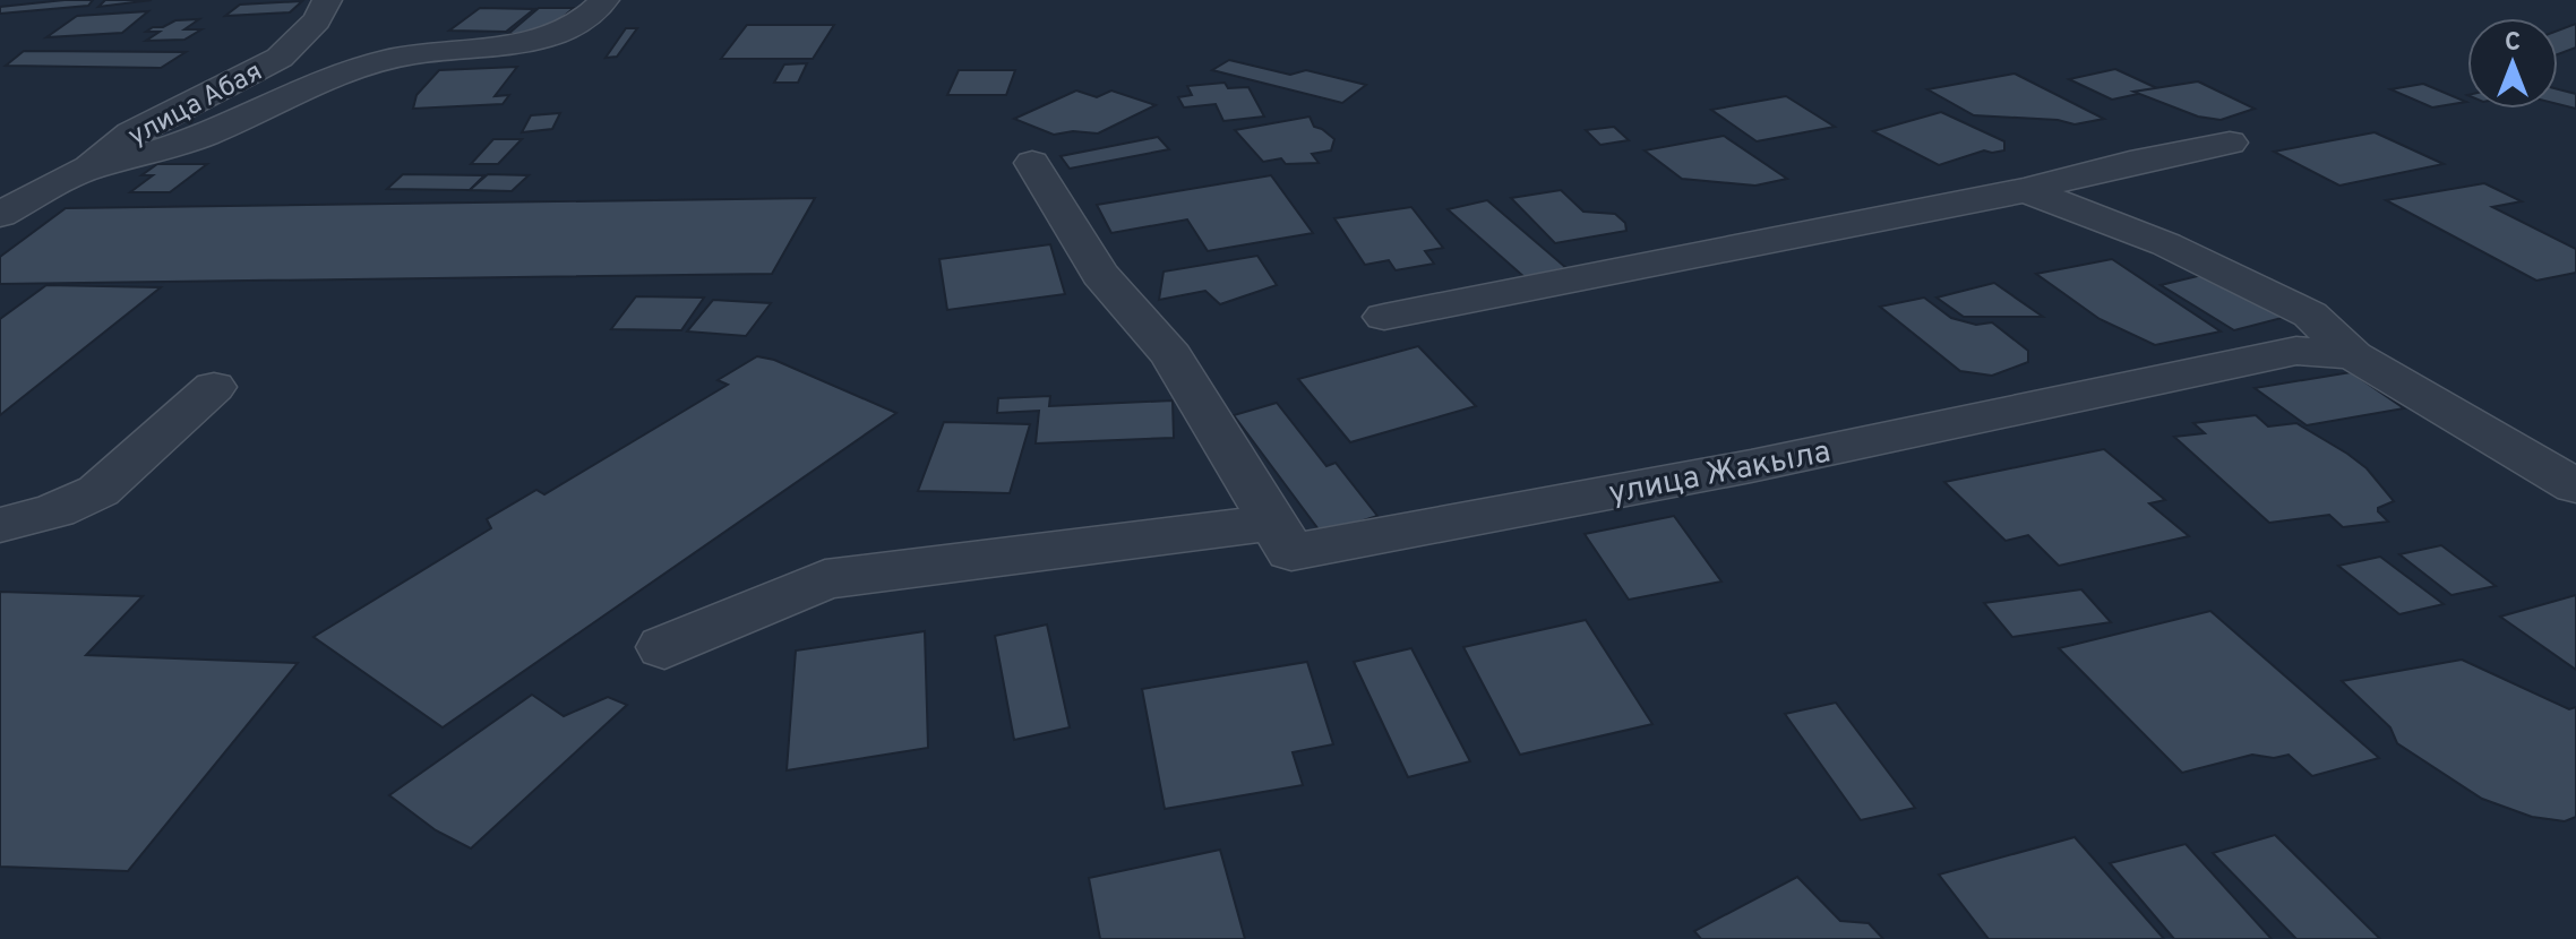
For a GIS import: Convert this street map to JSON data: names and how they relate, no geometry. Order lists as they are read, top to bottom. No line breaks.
{"streets":{"street":["улица Абая","улица Жакыла"]},"north":"top"}
